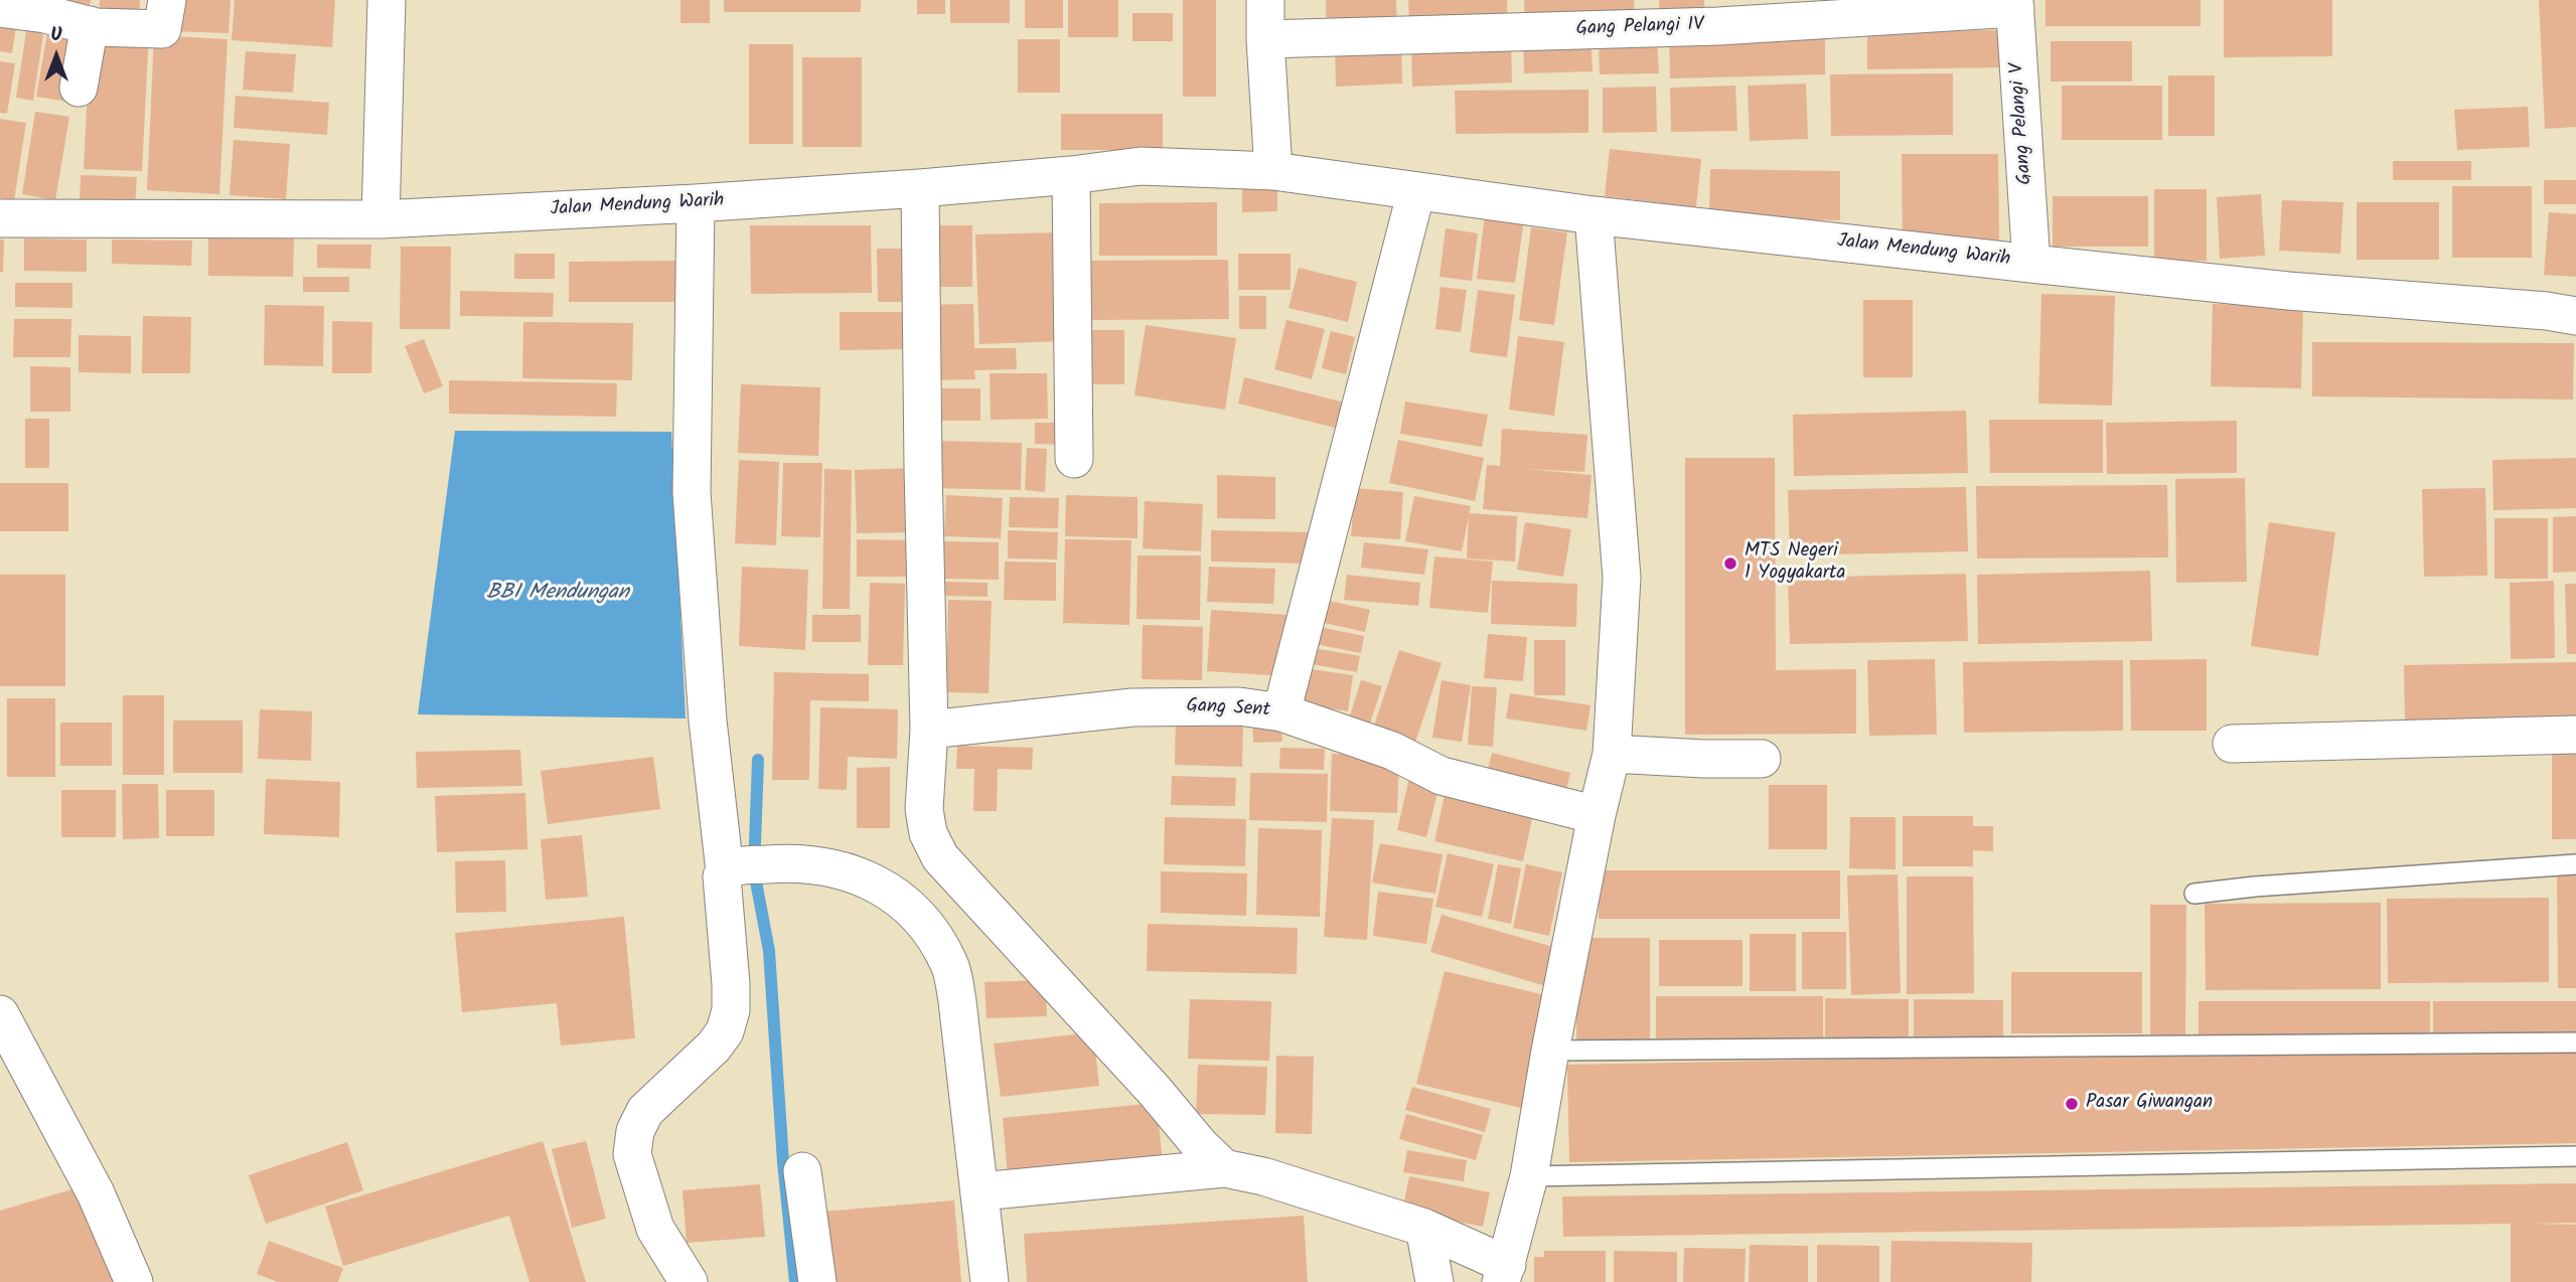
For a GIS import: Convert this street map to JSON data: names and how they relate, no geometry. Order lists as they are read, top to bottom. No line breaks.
{"streets":{"street":["Gang Pelangi IV","Gang Pelangi V","Jalan Mendung Warih","Gang Sent"]},"crossings":[["Gang Pelangi IV","Gang Pelangi V"],["Gang Pelangi V","Jalan Mendung Warih"]],"water":["BBI Mendungan"],"places":["MTS Negeri 1 Yogyakarta","Pasar Giwangan"],"north":"top"}
